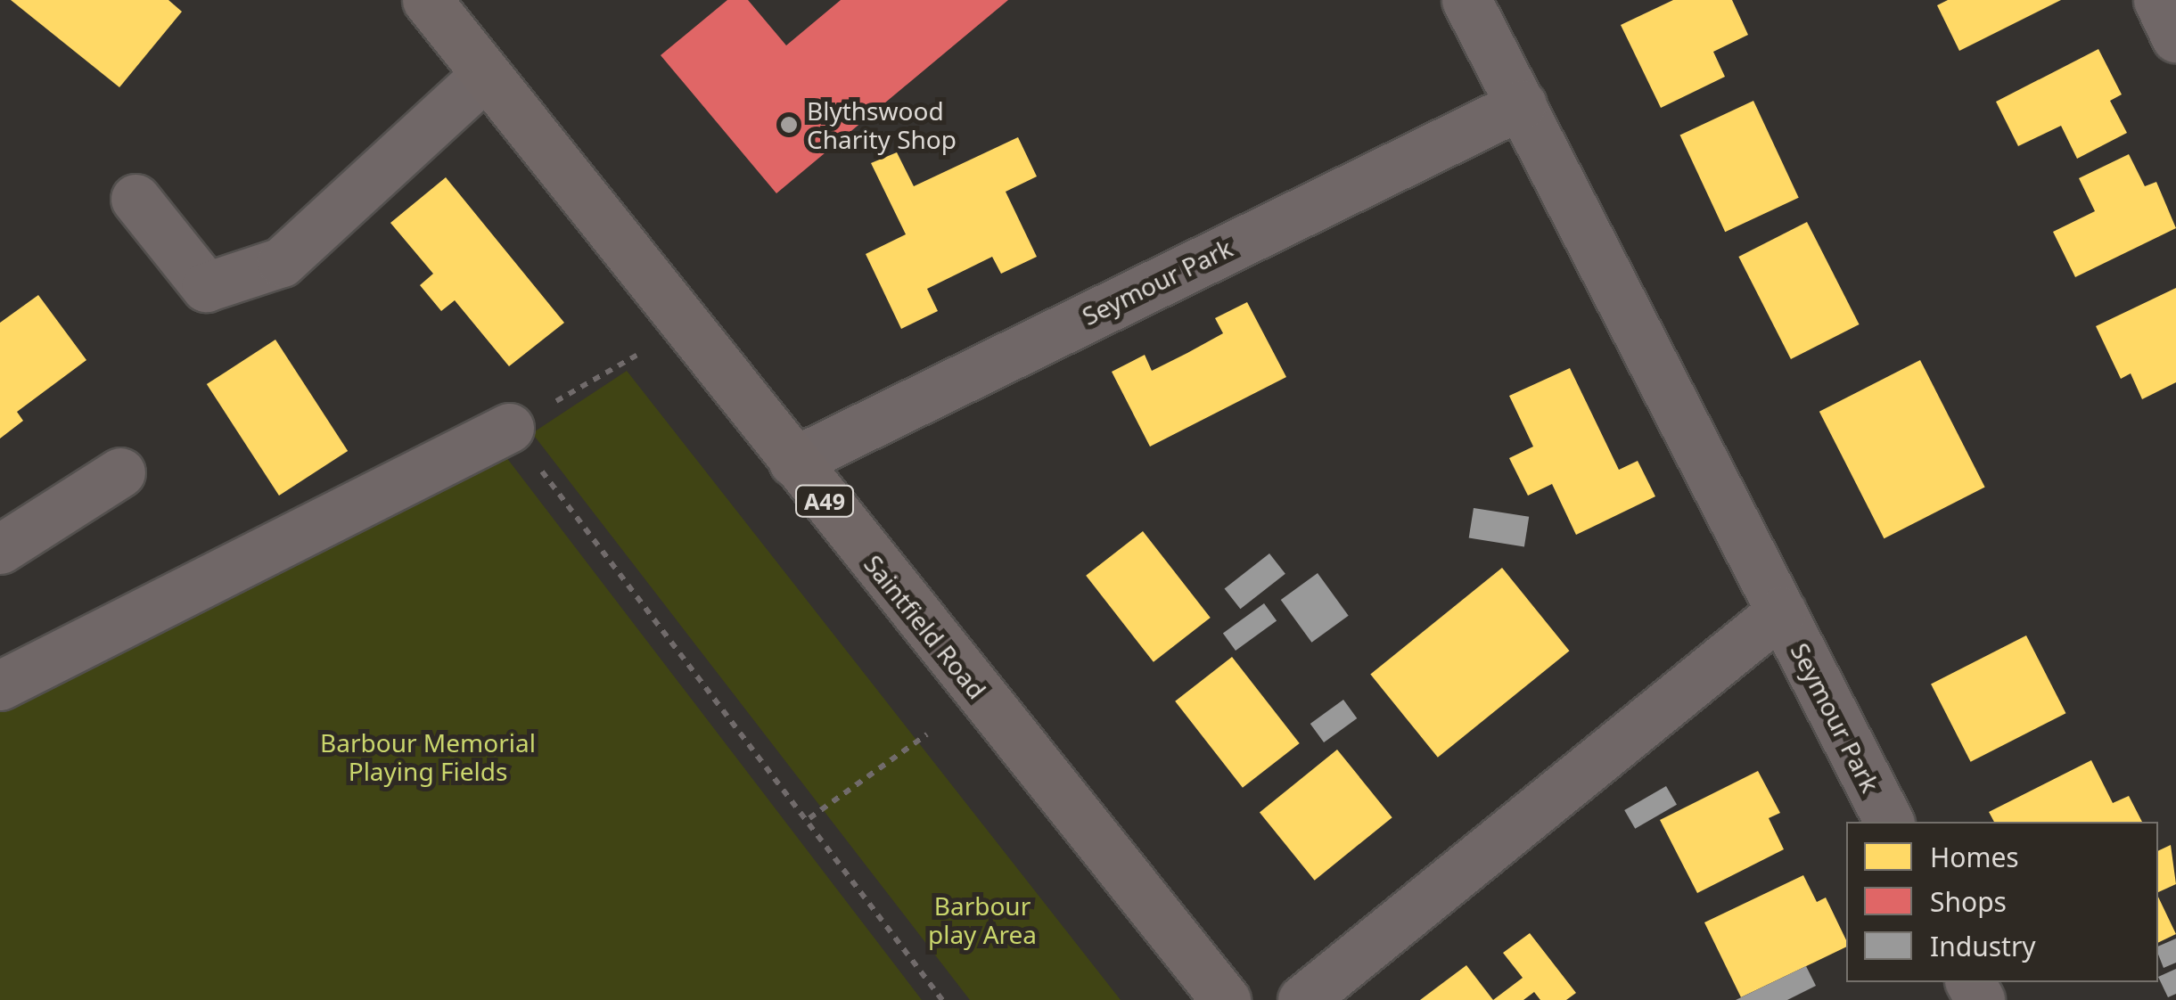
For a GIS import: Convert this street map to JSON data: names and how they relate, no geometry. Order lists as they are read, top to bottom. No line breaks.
{"streets":{"main road":["A49","Saintfield Road"],"street":["Seymour Park"]},"crossings":[["Seymour Park","Saintfield Road"]],"parks":["Barbour Memorial Playing Fields","Barbour play Area"],"places":["Blythswood Charity Shop"],"legend":["Homes","Shops","Industry"]}
